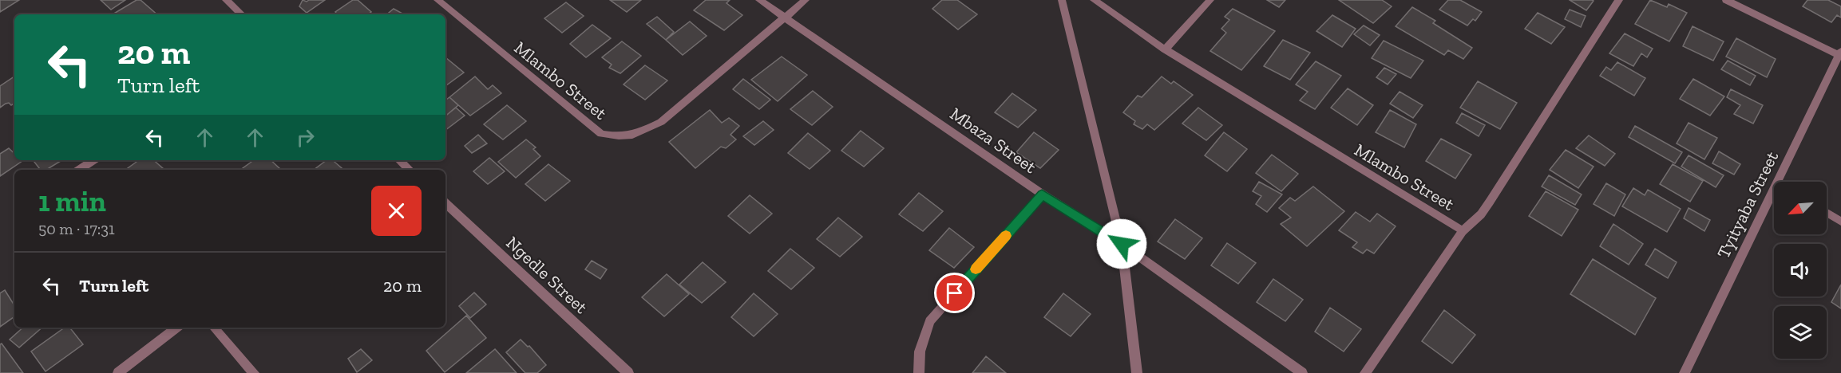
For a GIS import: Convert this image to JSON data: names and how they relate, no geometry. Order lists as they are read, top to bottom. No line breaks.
{"streets":{"street":["Mlambo Street","Mbaza Street","Tyityaba Street","Ngedle Street"]},"crossings":[["Mlambo Street","Mbaza Street"]],"north":"bottom left","page":{"turn":["20 m","Turn left"],"heading":["1 min","50 m · 17:31"],"list":[{"name":"Turn left","value":"20 m"}]}}
